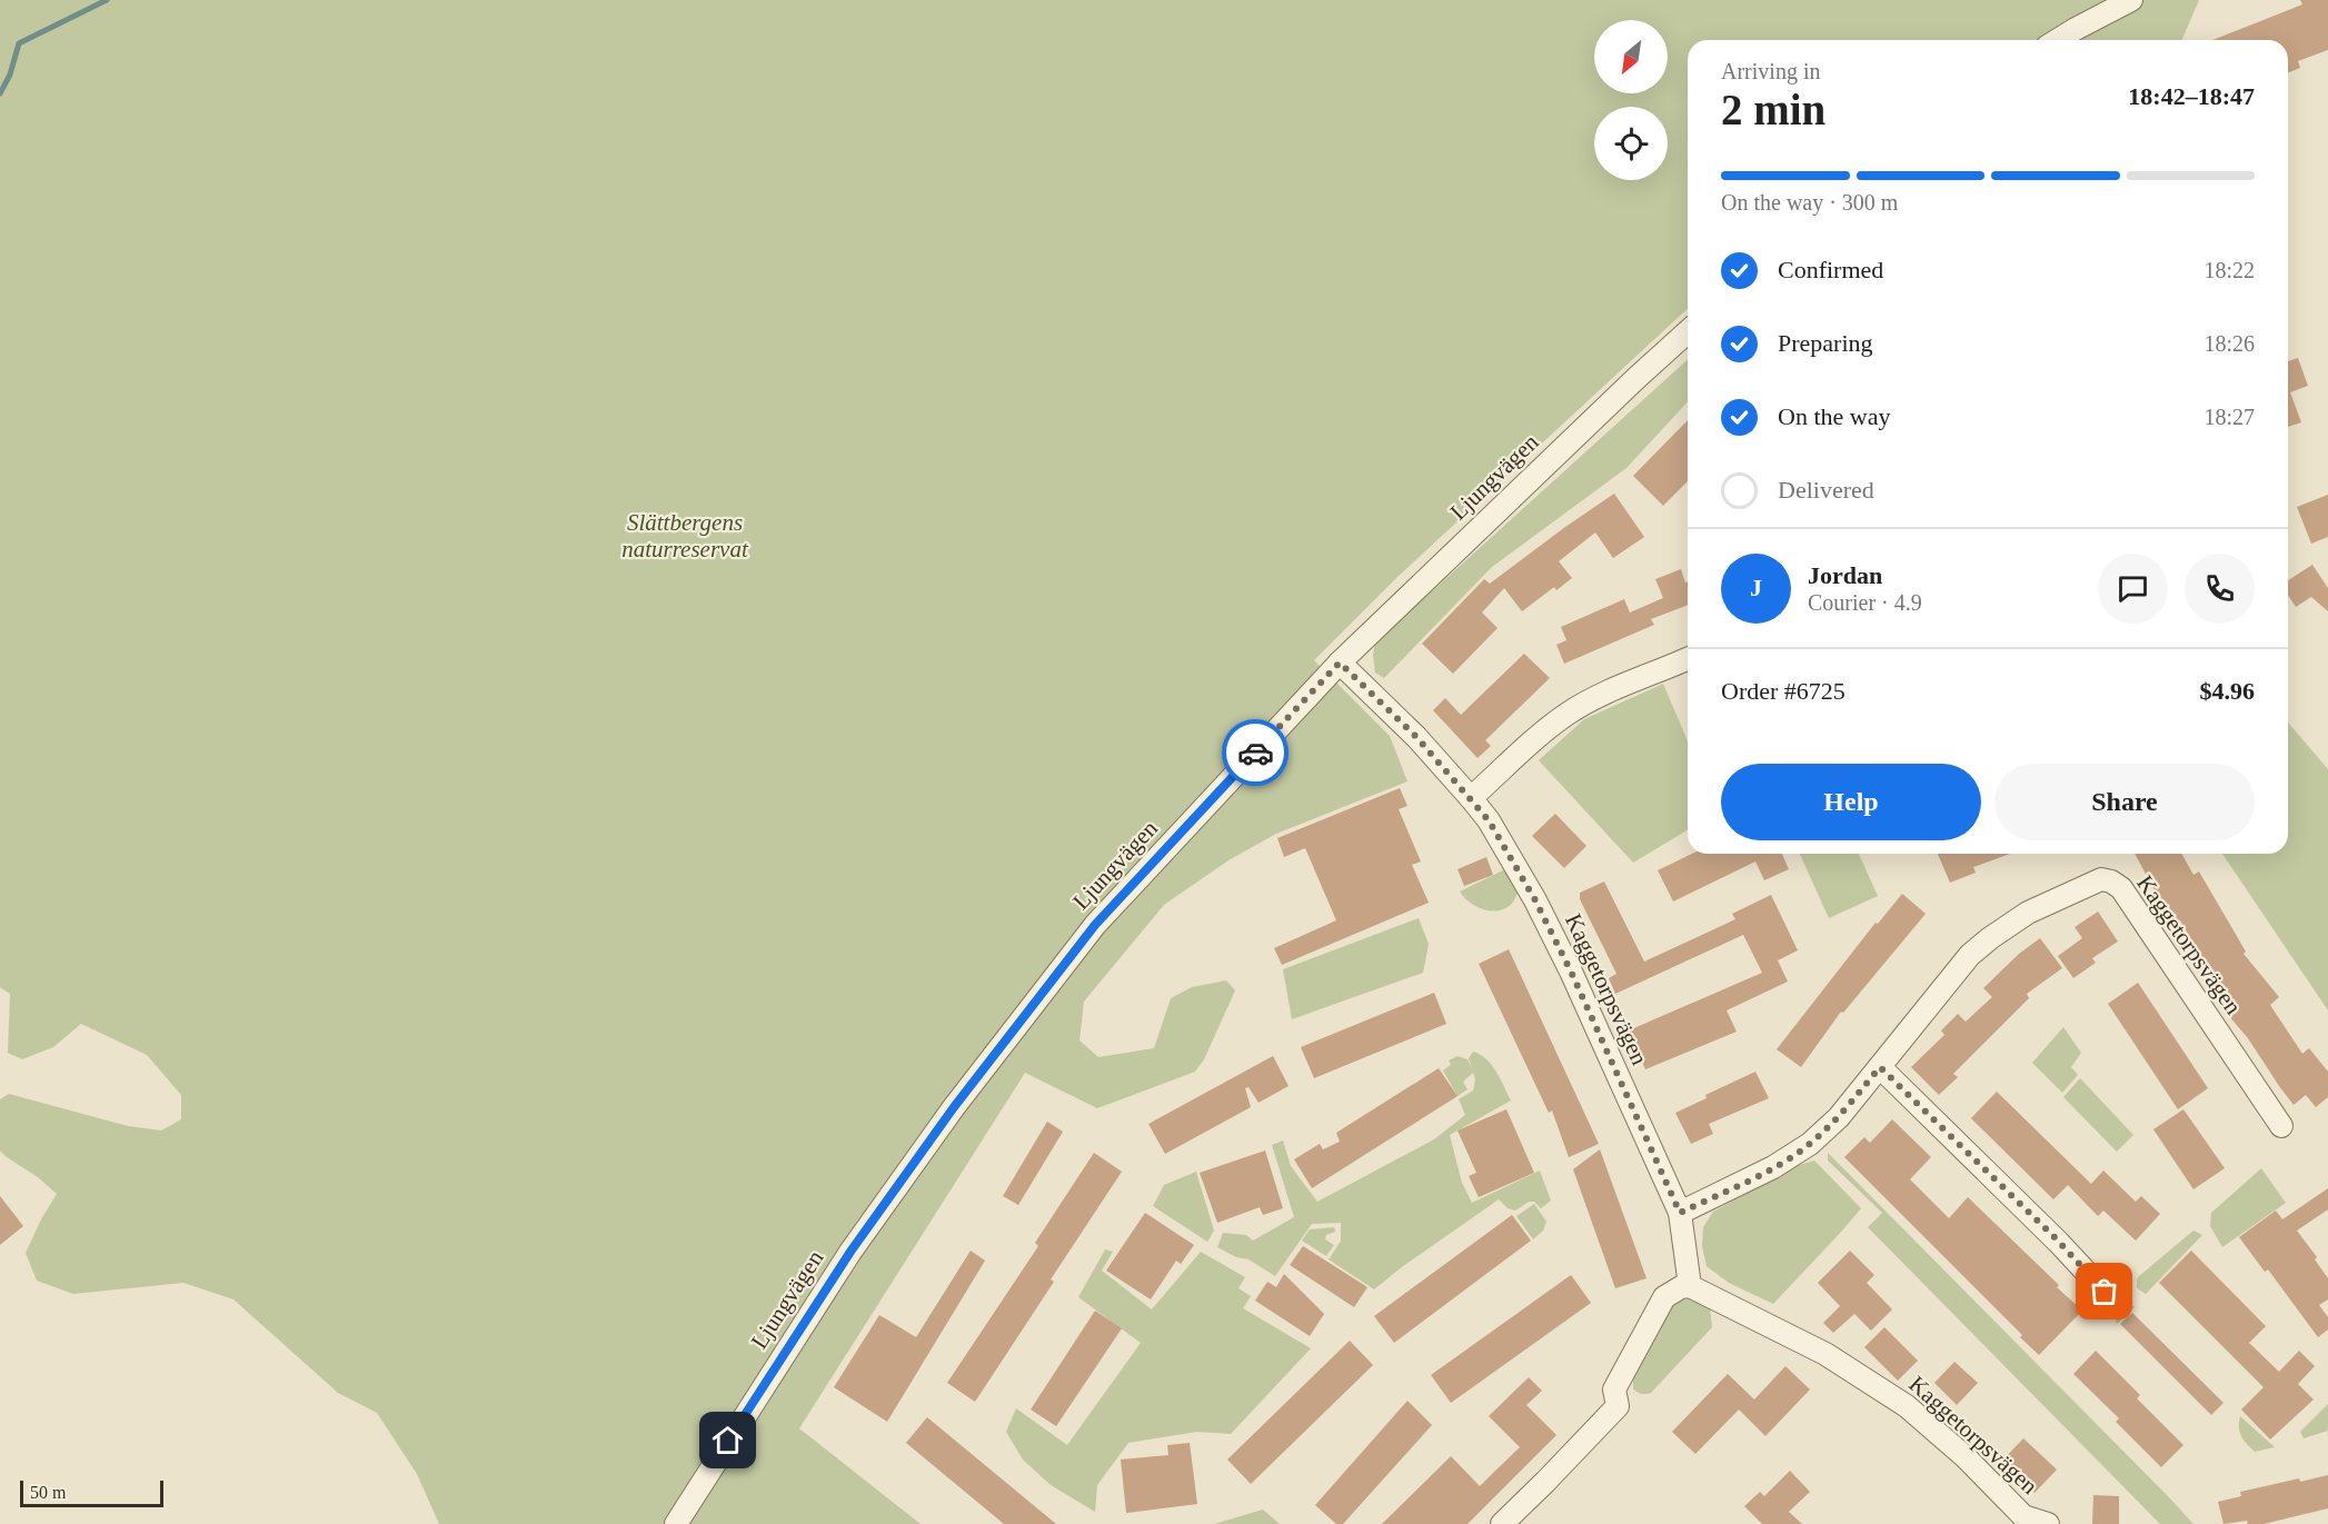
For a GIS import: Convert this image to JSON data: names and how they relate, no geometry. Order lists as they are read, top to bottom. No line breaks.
{"streets":{"street":["Ljungvägen","Kaggetorpsvägen"]},"crossings":[["Ljungvägen","Kaggetorpsvägen"]],"parks":["Slättbergens naturreservat"],"scale_bar":"50 m","north":"bottom left","page":{"heading":["2 min","Arriving in","18:42–18:47"],"panel":["Jordan","Courier · 4.9","Order #6725","$4.96"],"bar":"On the way · 300 m","list":[["Confirmed","18:22"],["Preparing","18:26"],["On the way","18:27"],"Delivered"],"round":"J","buttons":["Help","Share"],"scale":"50 m"}}
